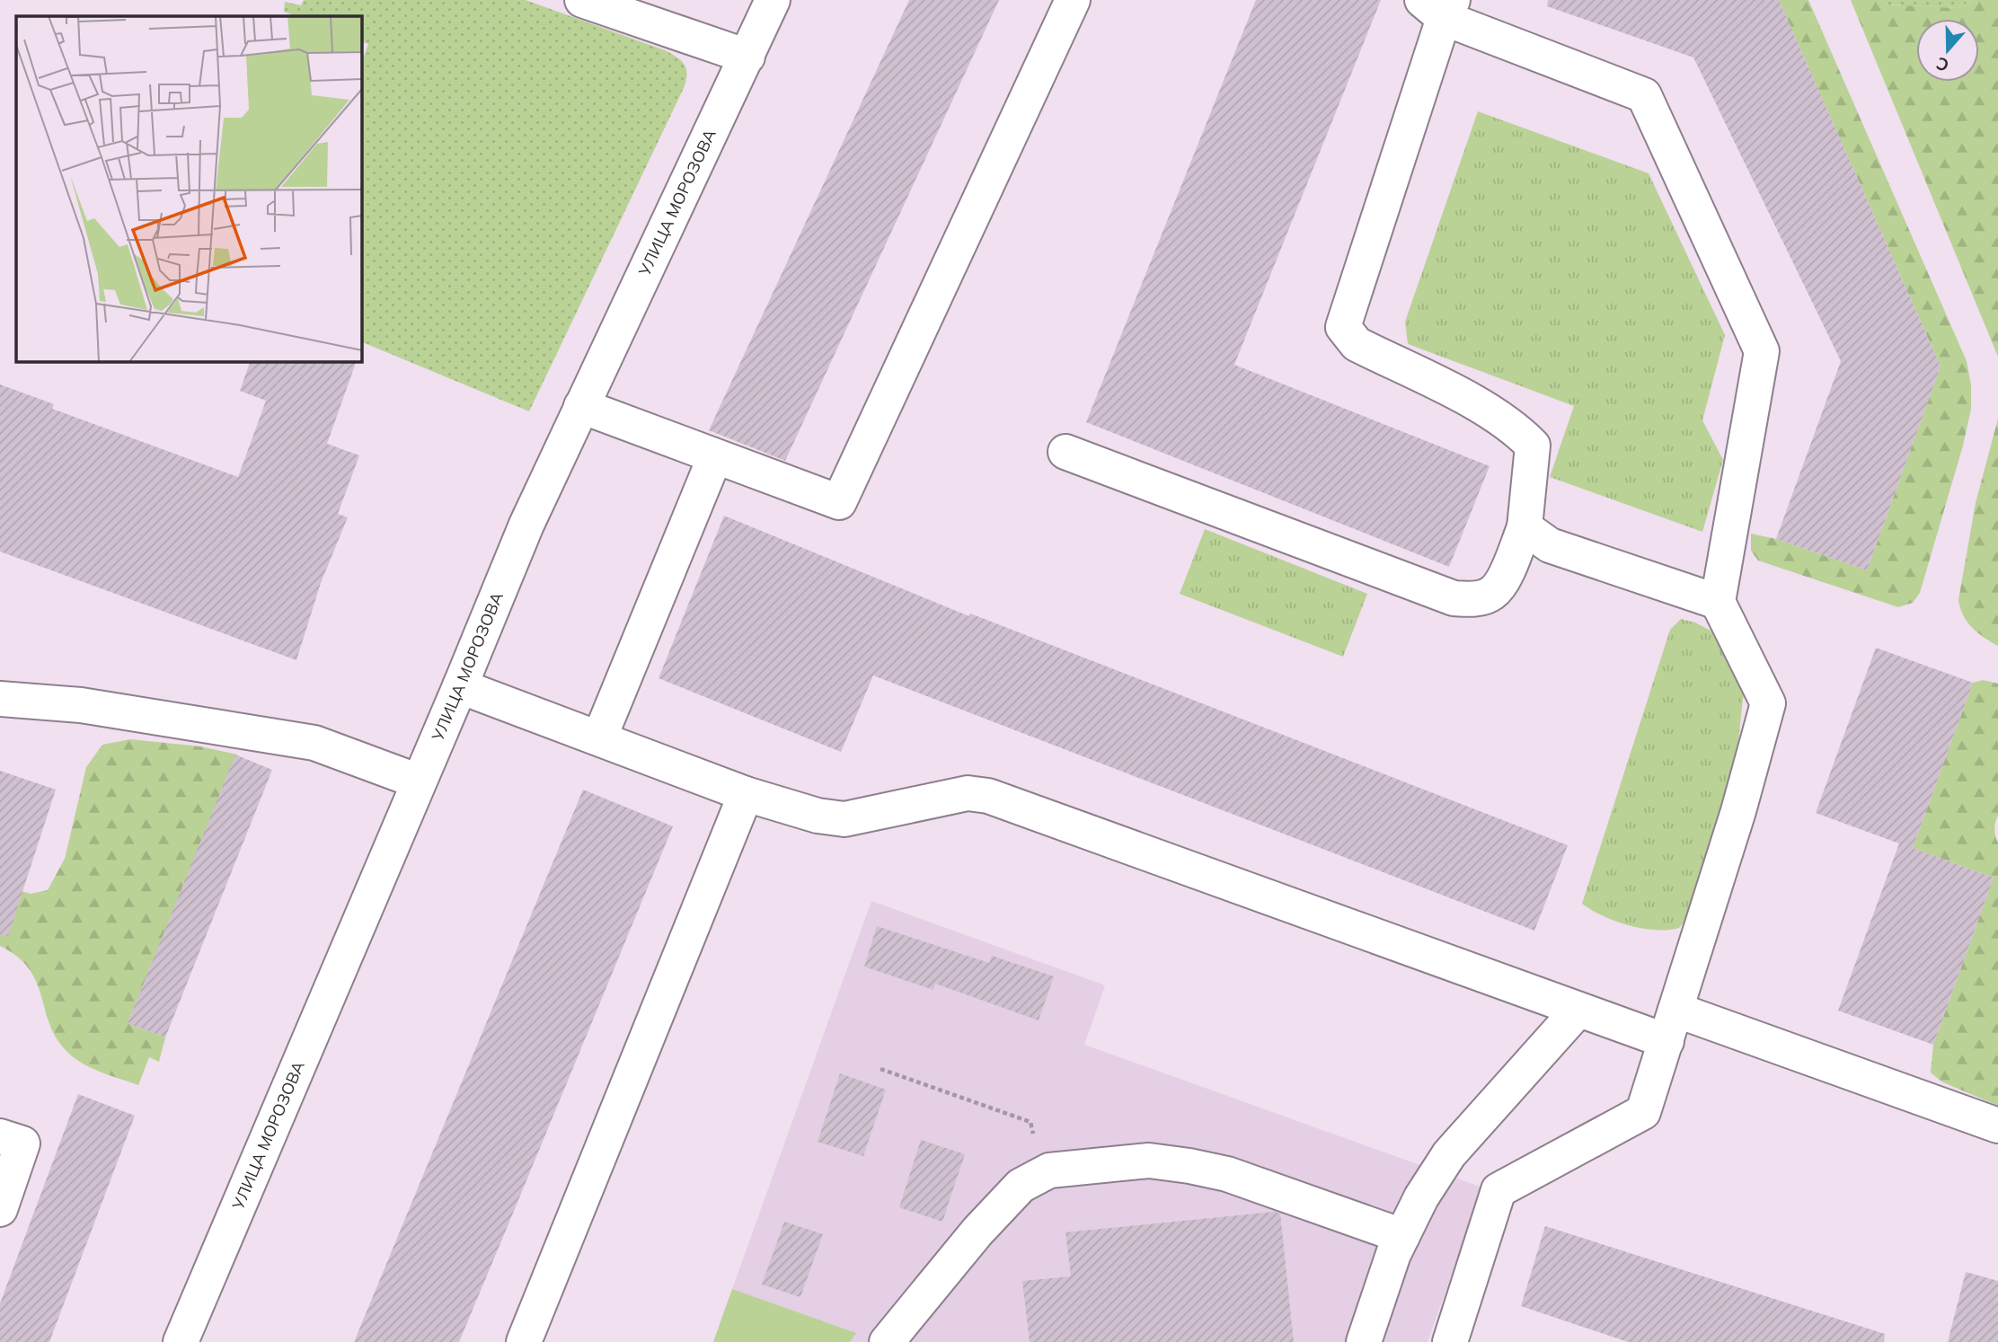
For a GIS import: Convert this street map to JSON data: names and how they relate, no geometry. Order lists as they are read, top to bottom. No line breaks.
{"streets":{"street":["УЛИЦА МОРОЗОВА"]},"north":"bottom"}
